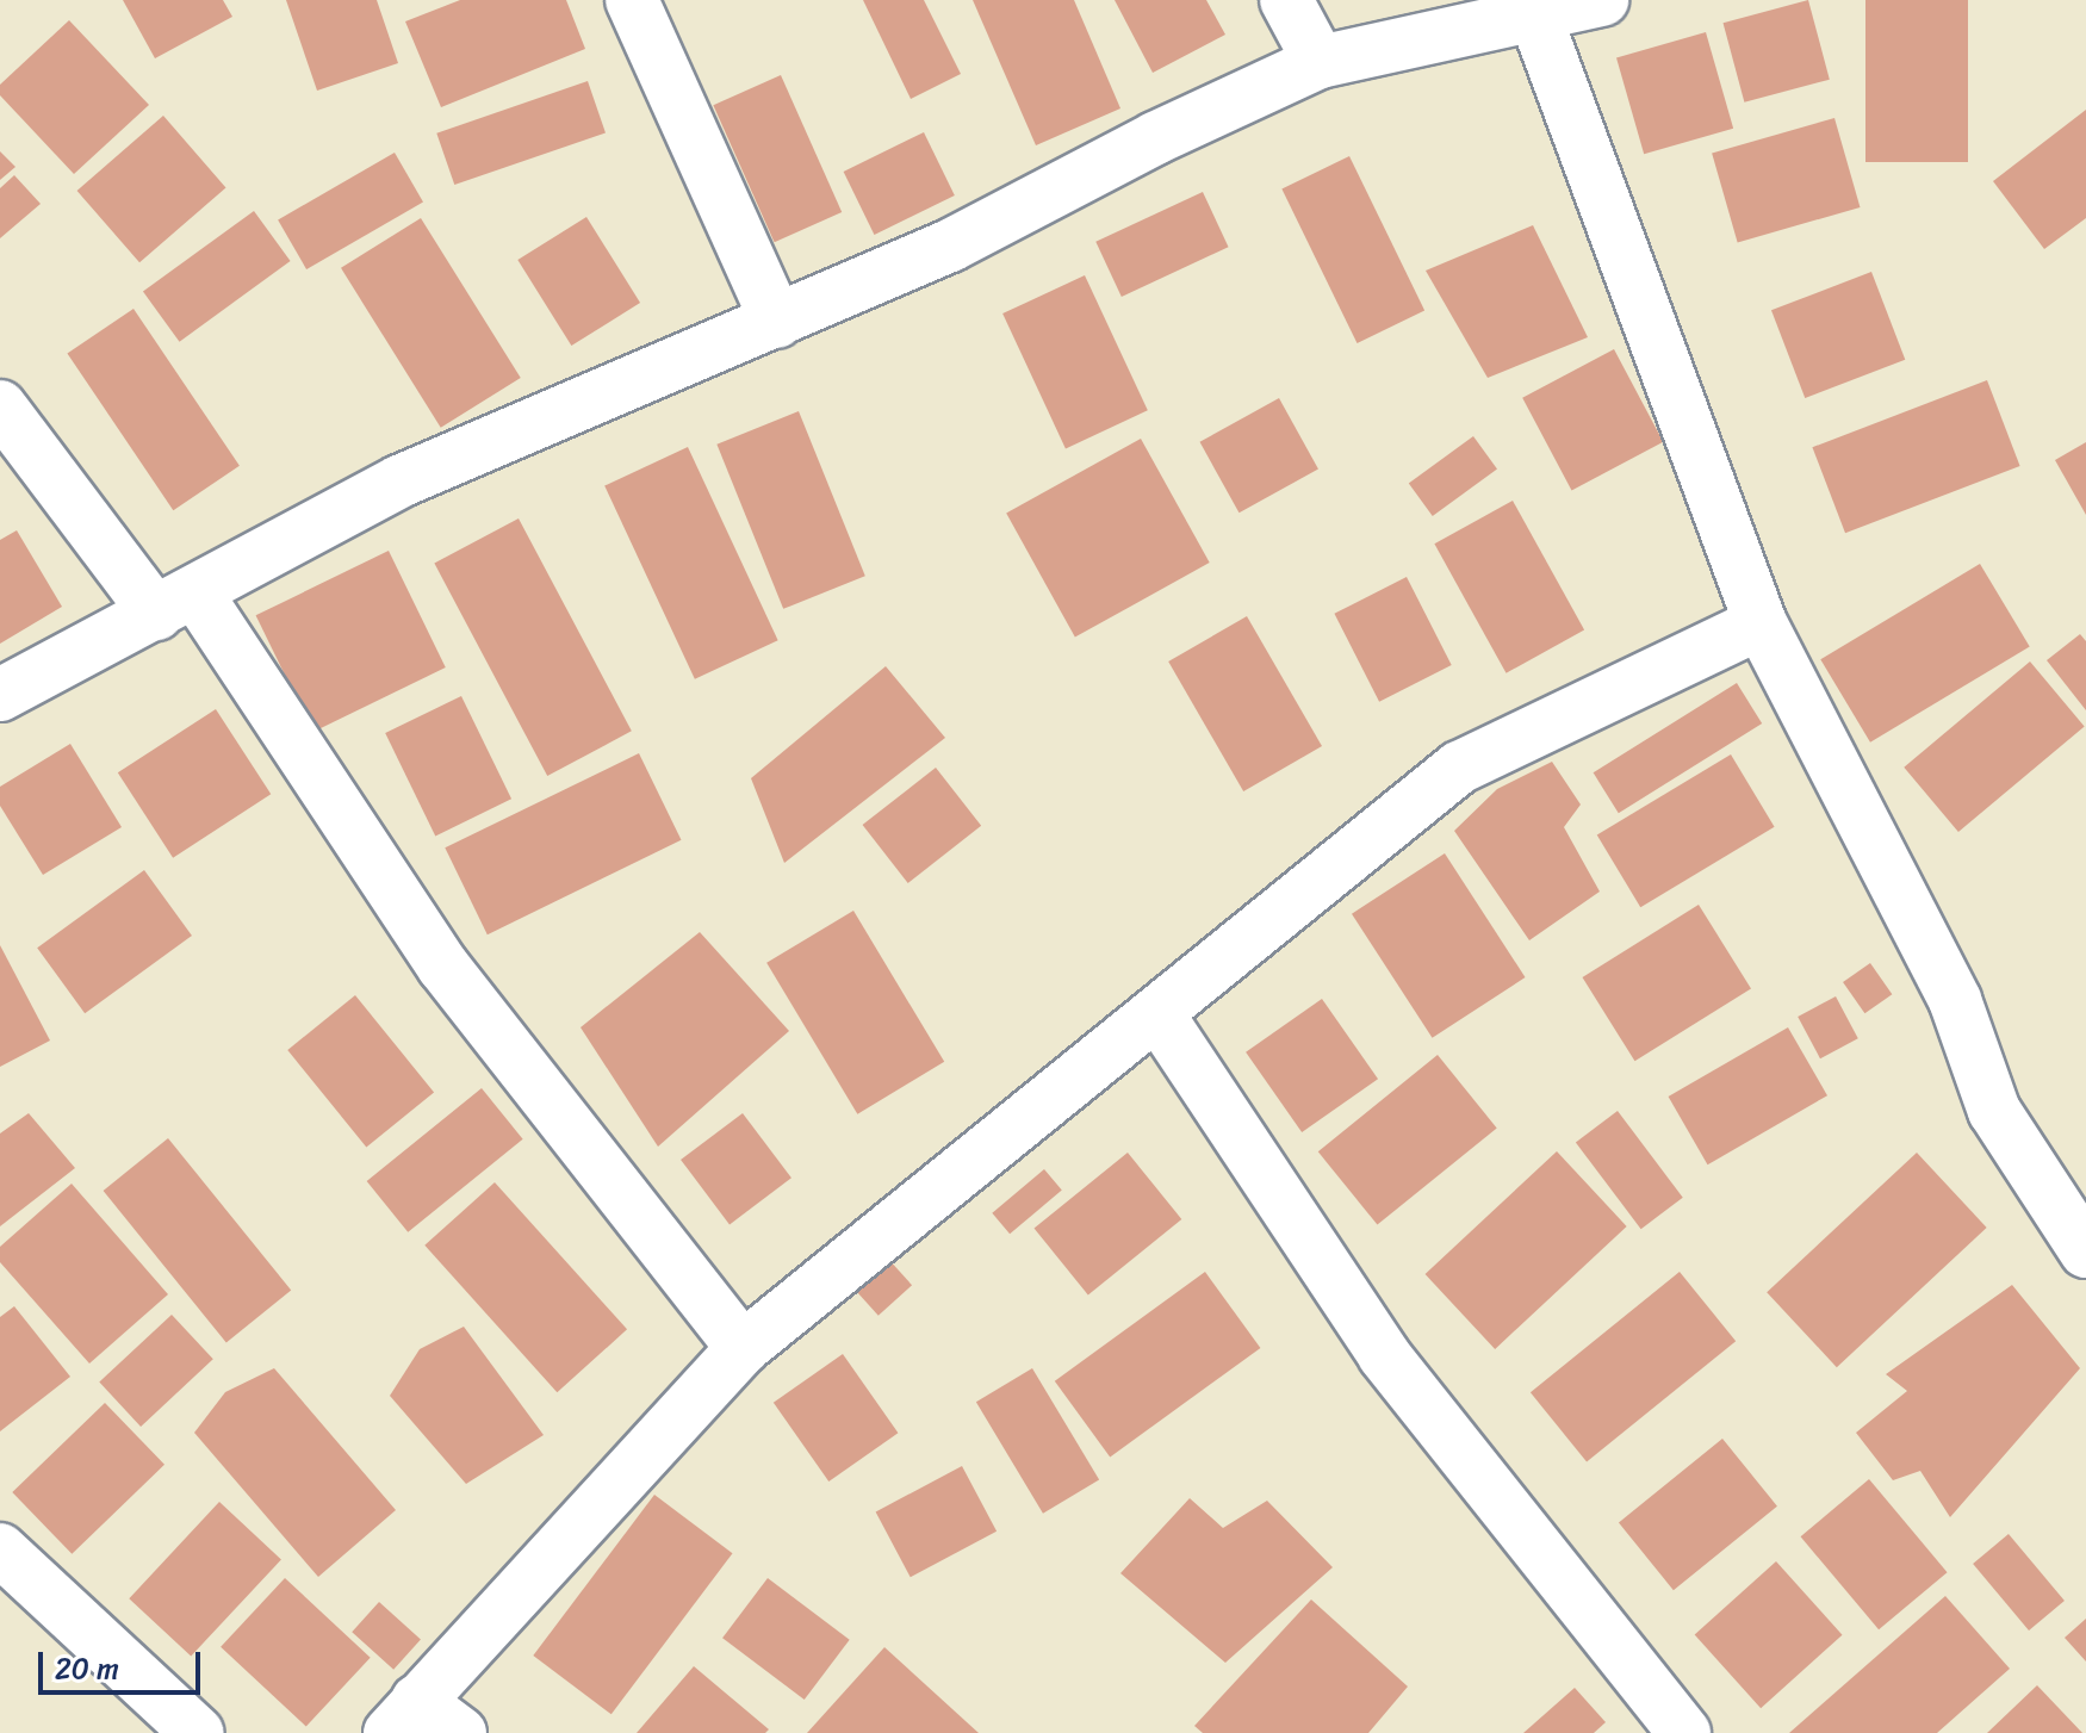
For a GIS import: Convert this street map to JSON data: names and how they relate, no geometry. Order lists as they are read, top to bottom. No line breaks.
{"scale_bar":"20 m"}
